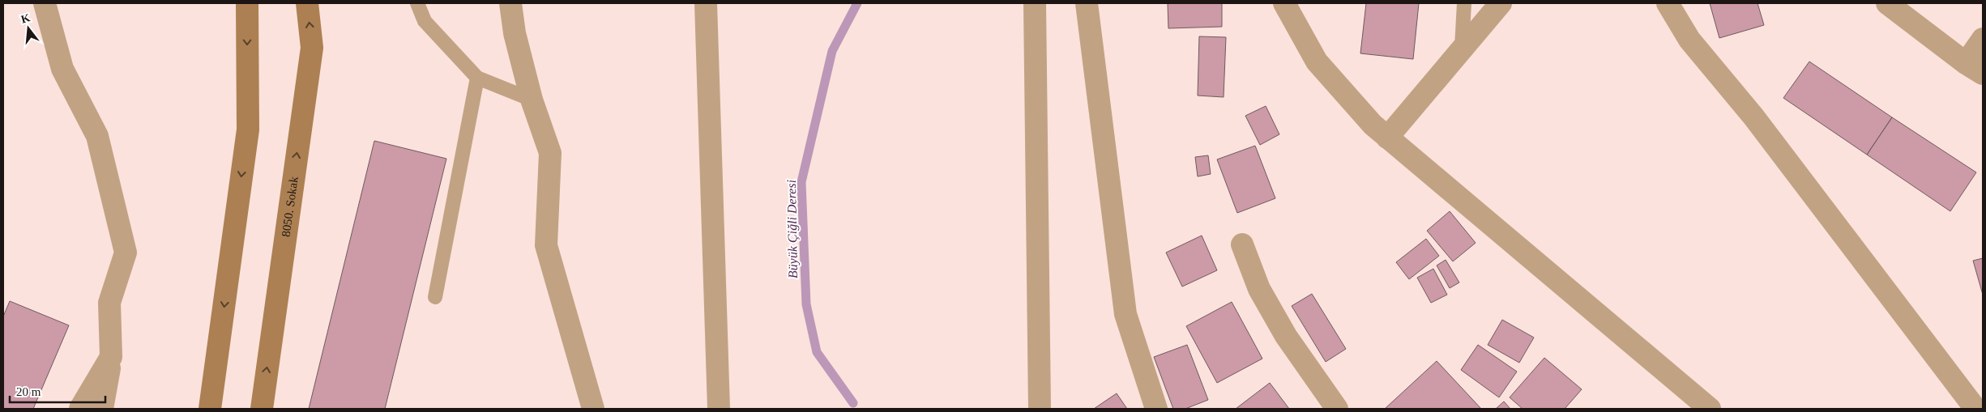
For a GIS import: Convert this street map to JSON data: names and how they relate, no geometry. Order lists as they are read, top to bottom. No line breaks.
{"streets":{"street":["8050. Sokak"]},"water":["Büyük Çiğli Deresi"],"scale_bar":"20 m","north":"top"}
